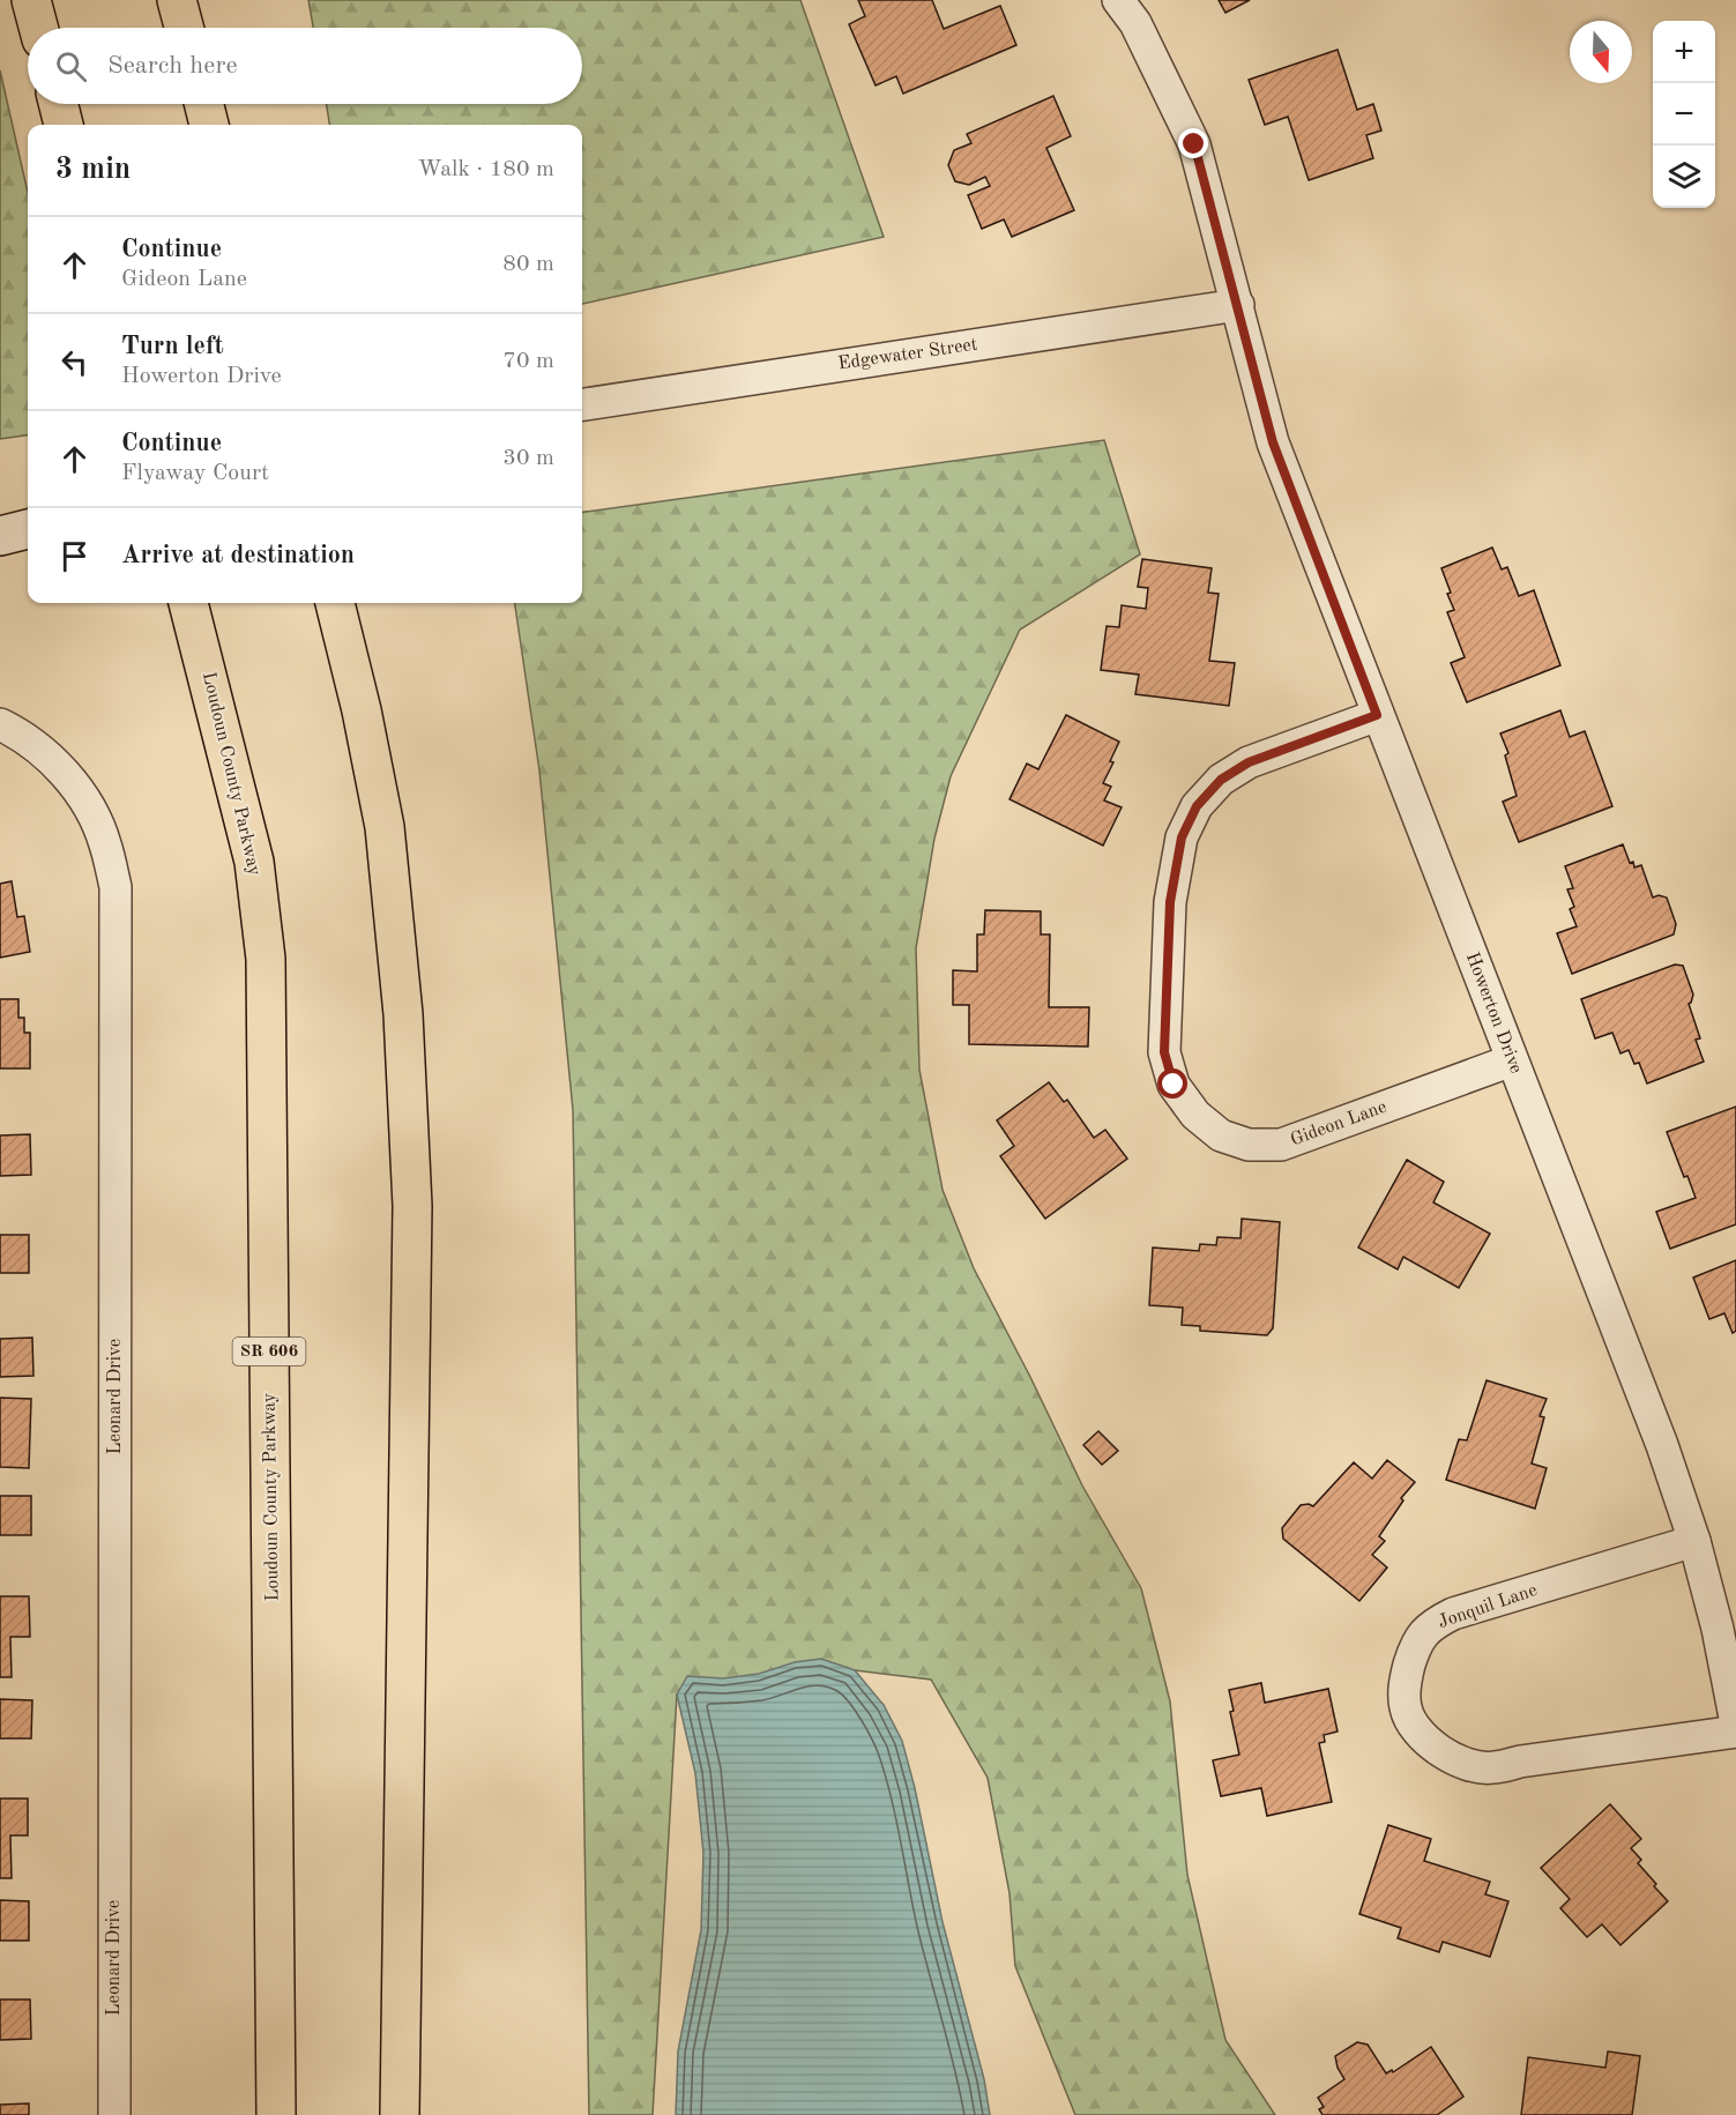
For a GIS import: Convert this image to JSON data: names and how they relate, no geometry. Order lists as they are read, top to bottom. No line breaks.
{"streets":{"main road":["Loudoun County Parkway","SR 606"],"street":["Edgewater Street","Howerton Drive","Gideon Lane","Leonard Drive","Jonquil Lane"]},"crossings":[["Edgewater Street","Howerton Drive"],["Howerton Drive","Gideon Lane"],["Howerton Drive","Jonquil Lane"]],"north":"bottom","page":{"map_buttons":["+","−"],"search":"Search here","heading":["3 min","Walk · 180 m"],"list":[["Continue","Gideon Lane","80 m"],["Turn left","Howerton Drive","70 m"],["Continue","Flyaway Court","30 m"],"Arrive at destination"]}}
